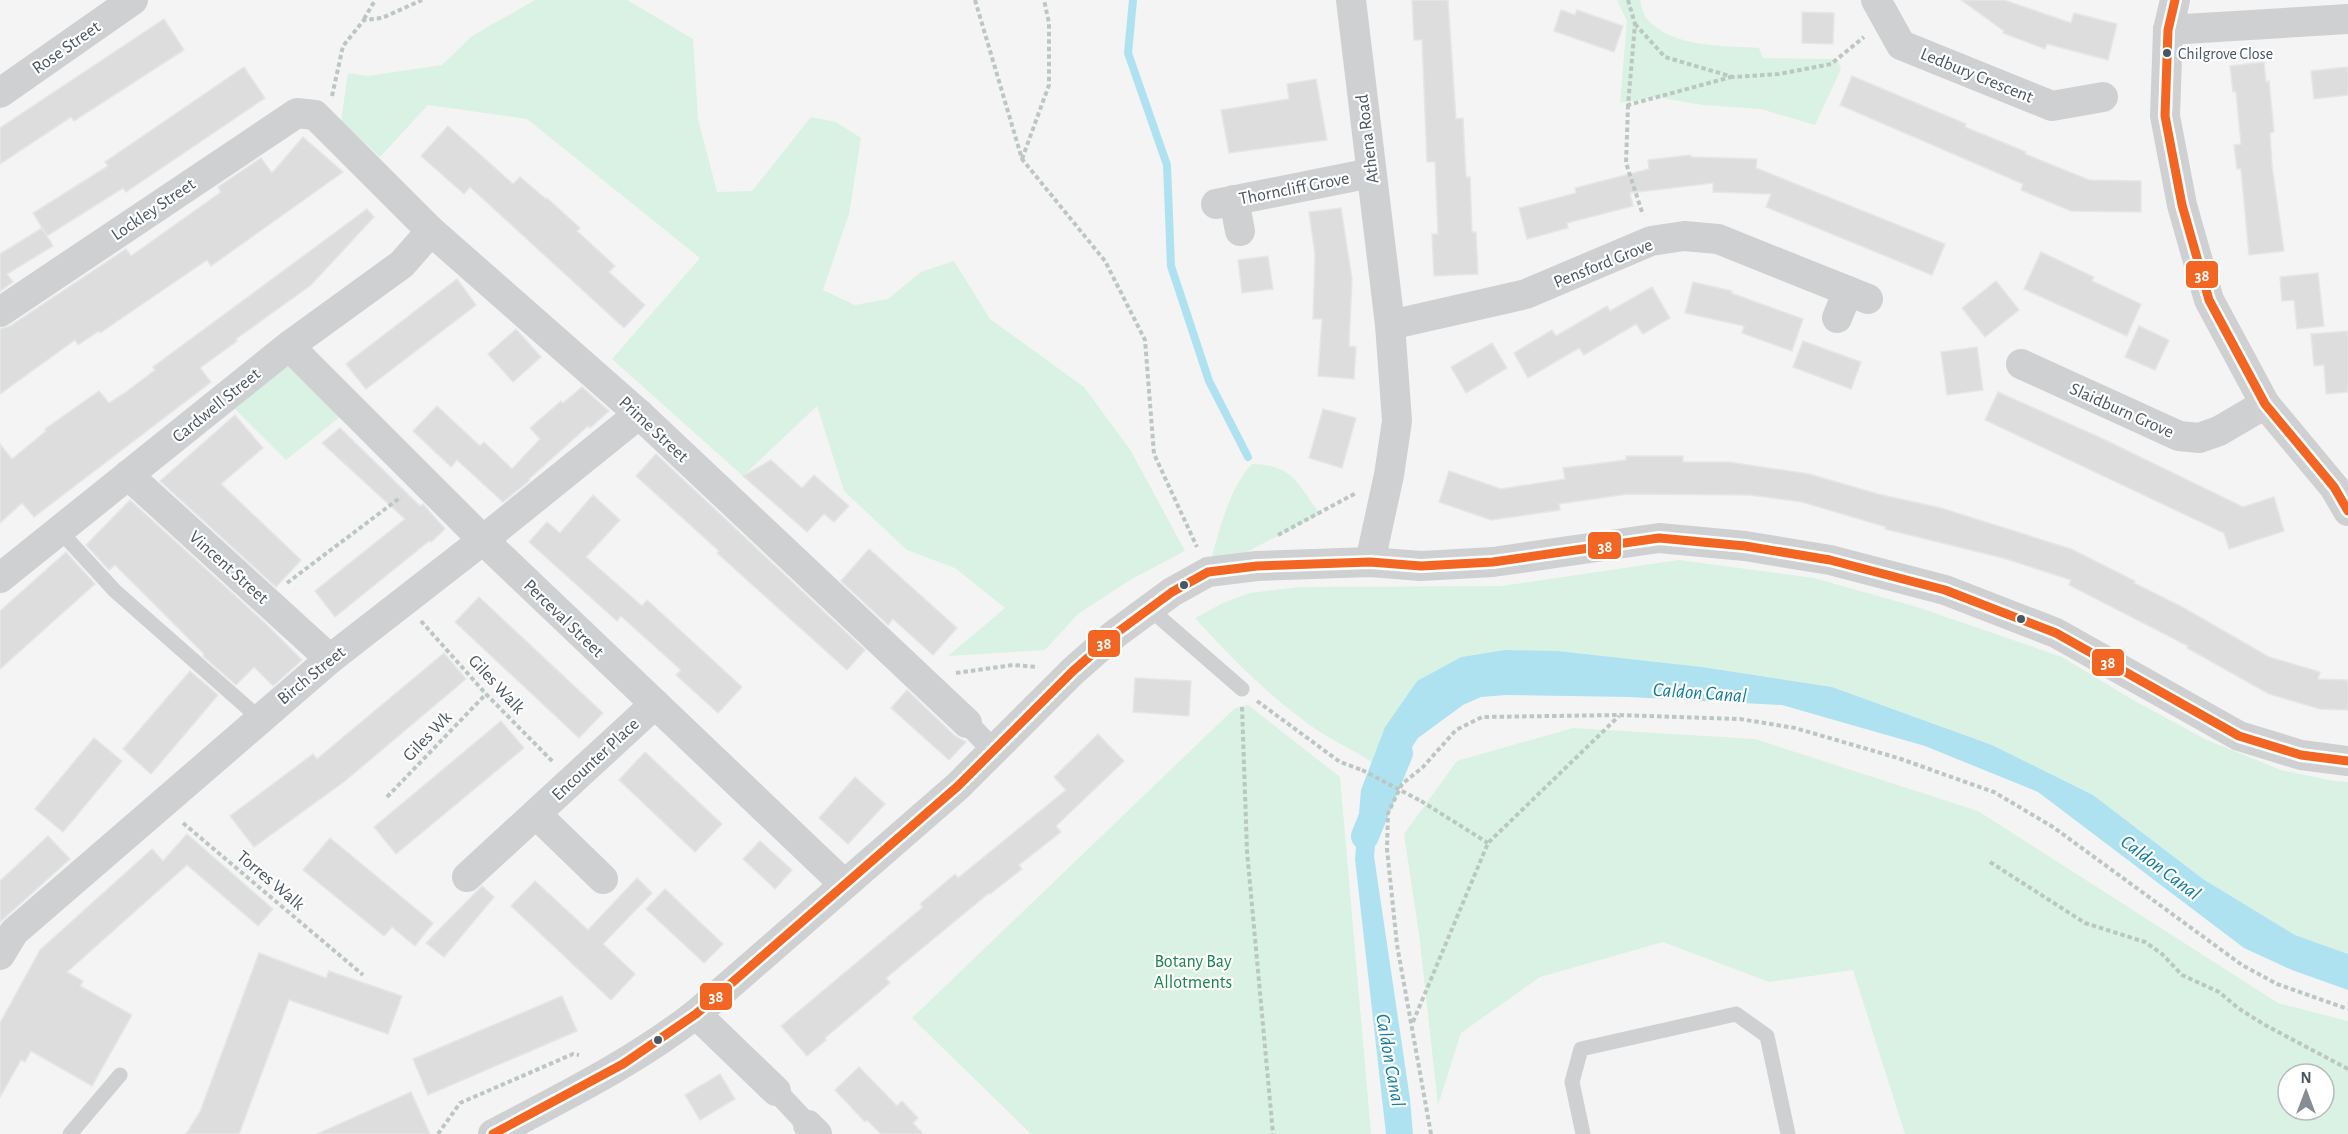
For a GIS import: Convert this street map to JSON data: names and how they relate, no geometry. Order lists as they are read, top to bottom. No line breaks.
{"streets":{"street":["Rose Street","Ledbury Crescent","Athena Road","Thorncliff Grove","Lockley Street","Pensford Grove","Cardwell Street","Slaidburn Grove","Prime Street","Vincent Street","Perceval Street","Birch Street","Encounter Place"],"path":["Giles Walk","Giles Wk","Torres Walk"]},"crossings":[["Athena Road","Thorncliff Grove"],["Athena Road","Pensford Grove"],["Lockley Street","Prime Street"],["Cardwell Street","Prime Street"],["Cardwell Street","Vincent Street"],["Cardwell Street","Perceval Street"],["Prime Street","Birch Street"],["Vincent Street","Birch Street"],["Perceval Street","Birch Street"],["Perceval Street","Encounter Place"],["Birch Street","Giles Walk"],["Birch Street","Torres Walk"],["Giles Walk","Giles Wk"],["Giles Walk","Encounter Place"]],"water":["Caldon Canal"],"parks":["Botany Bay Allotments"],"places":["Chilgrove Close"],"lines":["transit line 38"],"north":"top"}
